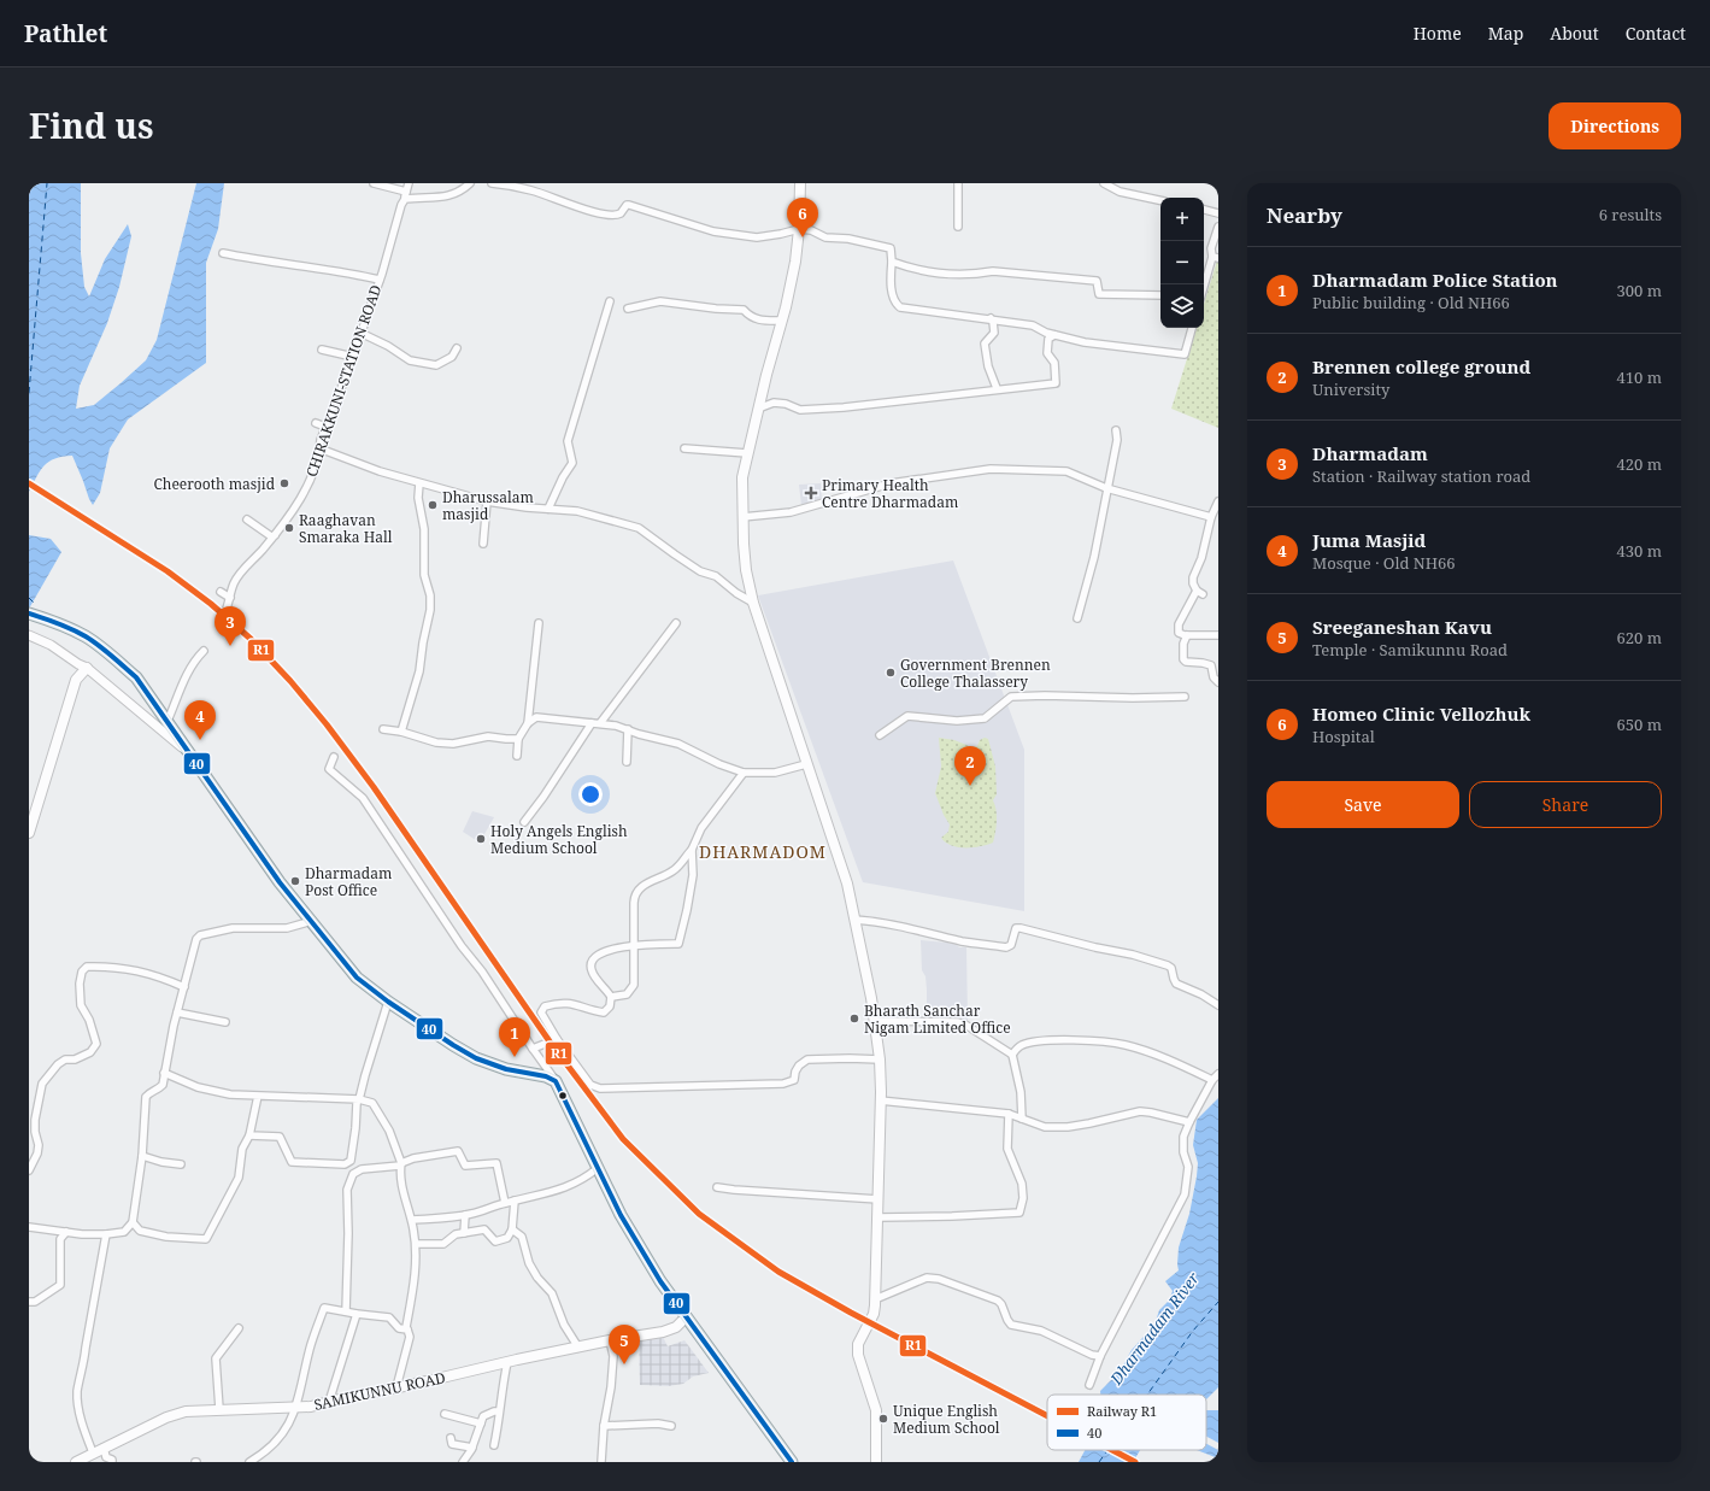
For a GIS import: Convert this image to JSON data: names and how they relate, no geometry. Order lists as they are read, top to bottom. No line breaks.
{"streets":{"main road":["SAMIKUNNU ROAD"],"street":["CHIRAKKUNI-STATION ROAD"]},"districts":["DHARMADOM"],"water":["Dharmadam River"],"places":{"other":["Cheerooth masjid","Dharussalam masjid","Raaghavan Smaraka Hall","Government Brennen College Thalassery","Holy Angels English Medium School","Dharmadam Post Office","Bharath Sanchar Nigam Limited Office","Unique English Medium School"],"health":["Primary Health Centre Dharmadam"]},"lines":["rail line R1","transit line 40"],"legend":["Railway R1","40"],"page":{"header":"Pathlet","nav":["Home","Map","About","Contact"],"title":"Find us","buttons":["Directions",["Save","Share"]],"heading":["Nearby","6 results"],"map_buttons":["+","−"],"pins":["6","3","4","2","1","5"],"list":[{"mark":"1","name":"Dharmadam Police Station","note":"Public building · Old NH66","value":"300 m"},{"mark":"2","name":"Brennen college ground","note":"University","value":"410 m"},{"mark":"3","name":"Dharmadam","note":"Station · Railway station road","value":"420 m"},{"mark":"4","name":"Juma Masjid","note":"Mosque · Old NH66","value":"430 m"},{"mark":"5","name":"Sreeganeshan Kavu","note":"Temple · Samikunnu Road","value":"620 m"},{"mark":"6","name":"Homeo Clinic Vellozhuk","note":"Hospital","value":"650 m"}]}}
